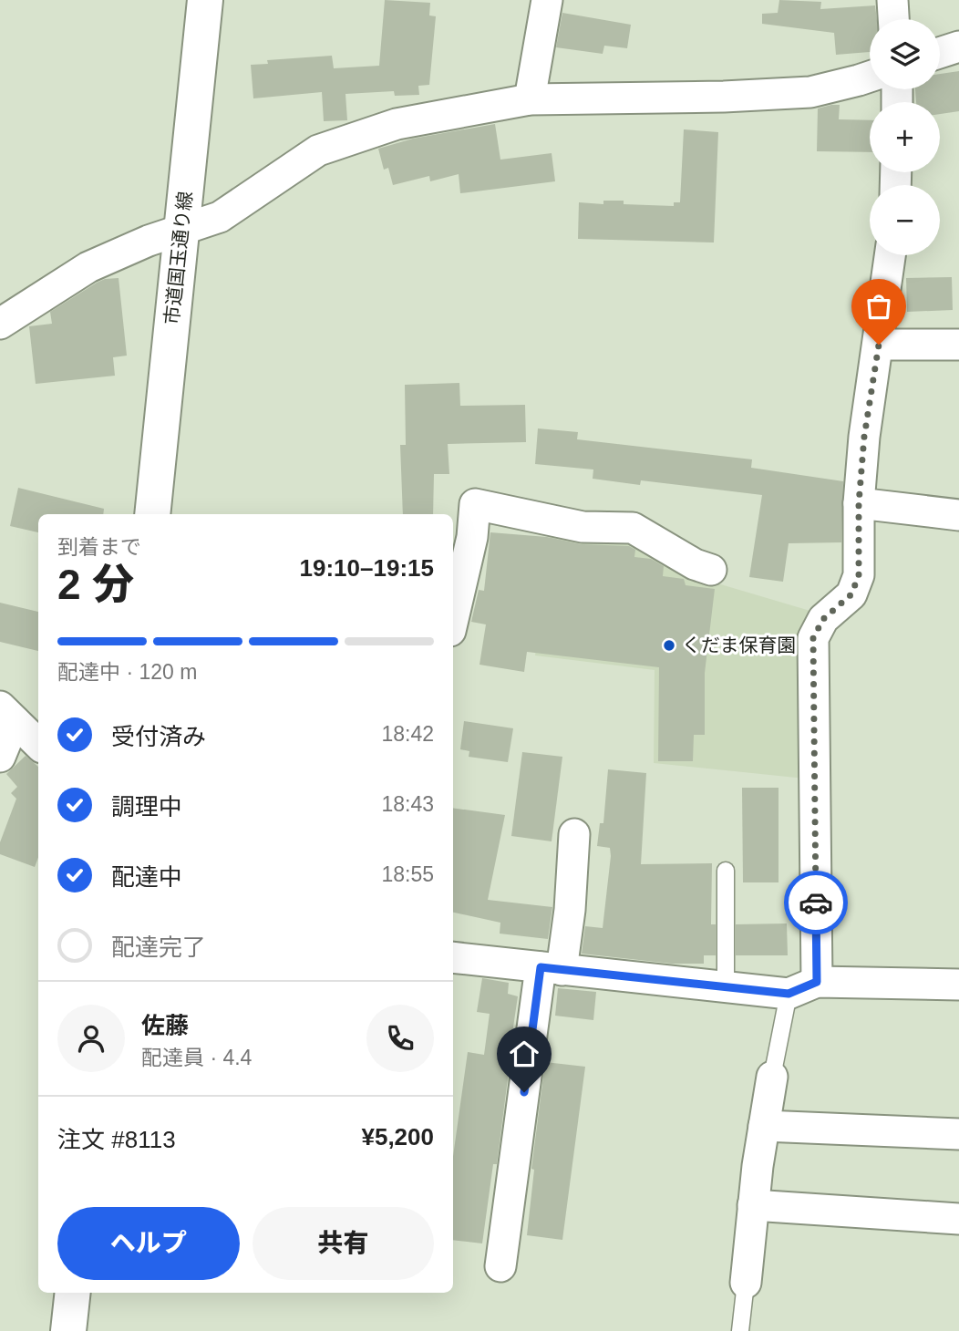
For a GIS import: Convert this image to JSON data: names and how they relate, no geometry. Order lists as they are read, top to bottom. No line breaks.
{"streets":{"street":["市道国玉通り線"]},"places":["くだま保育園"],"page":{"map_buttons":["+","−"],"heading":["2 分","到着まで","19:10–19:15"],"panel":["佐藤","配達員 · 4.4","注文 #8113","¥5,200"],"bar":"配達中 · 120 m","list":[["受付済み","18:42"],["調理中","18:43"],["配達中","18:55"],"配達完了"],"buttons":["ヘルプ","共有"]}}
